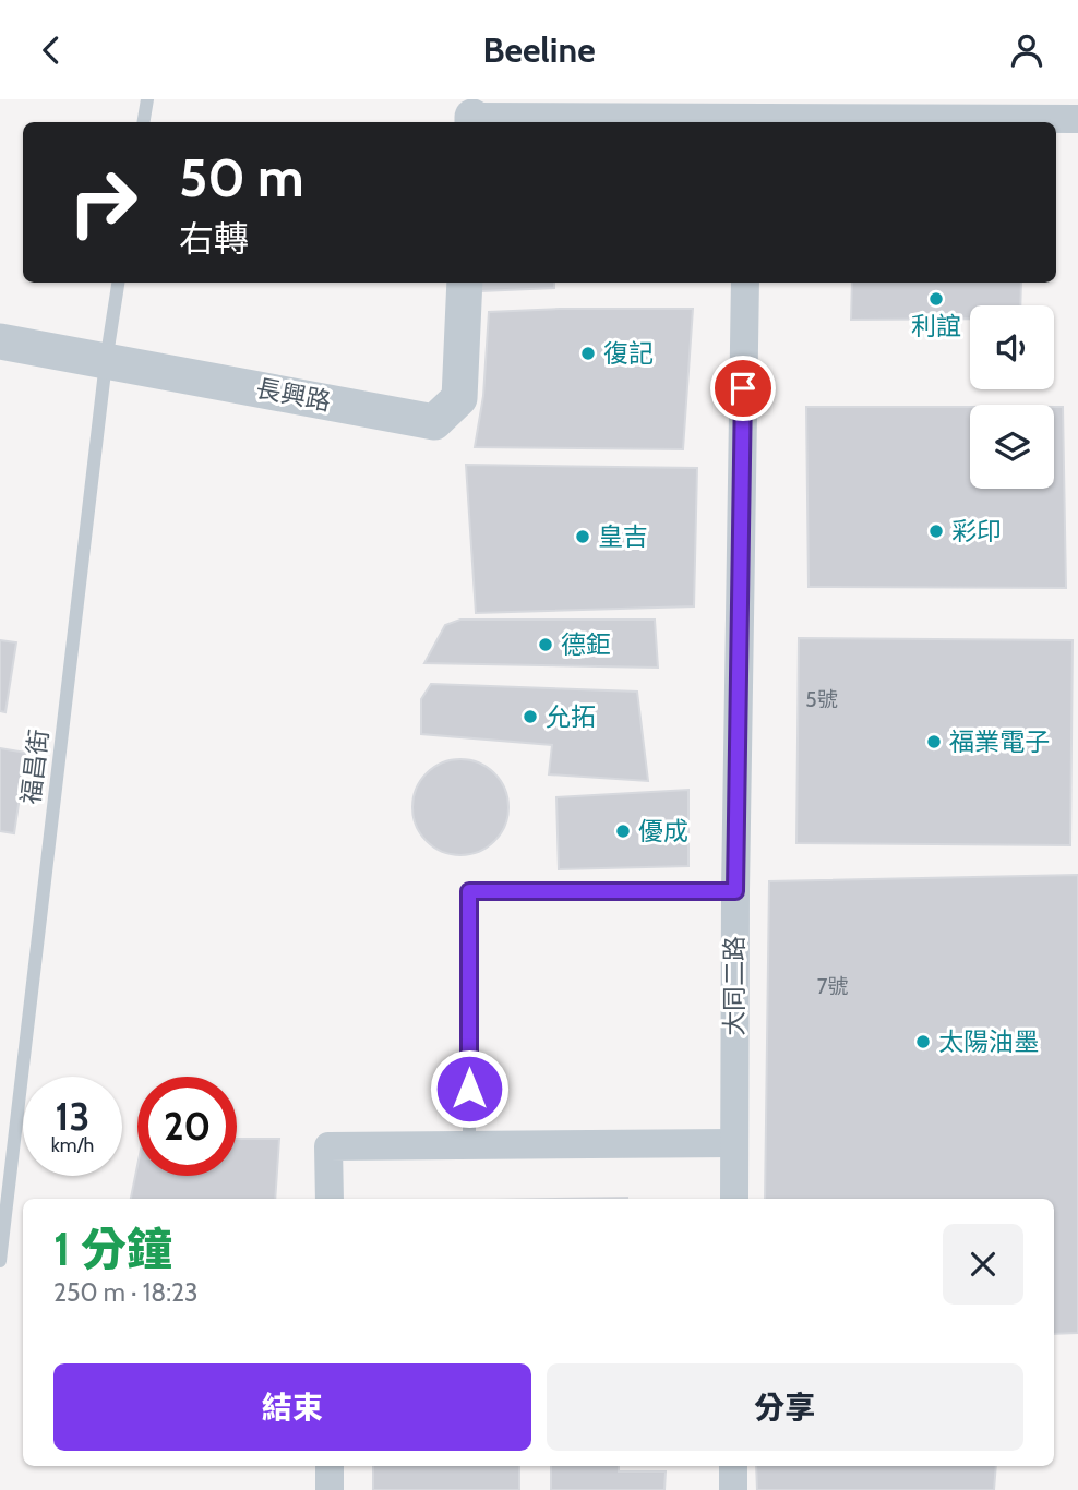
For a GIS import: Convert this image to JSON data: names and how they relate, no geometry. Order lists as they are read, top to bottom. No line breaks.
{"streets":{"street":["長興路","大同二路"],"lane":["福昌街"]},"crossings":[["長興路","福昌街"]],"places":["利誼","復記","彩印","皇吉","德鉅","允拓","福業電子","優成","太陽油墨"],"house_numbers":["5號","7號"],"page":{"header":"Beeline","turn":["50 m","右轉"],"speed":"13 km/h","limit":"20","heading":["1 分鐘","250 m · 18:23"],"buttons":["結束","分享"]}}
